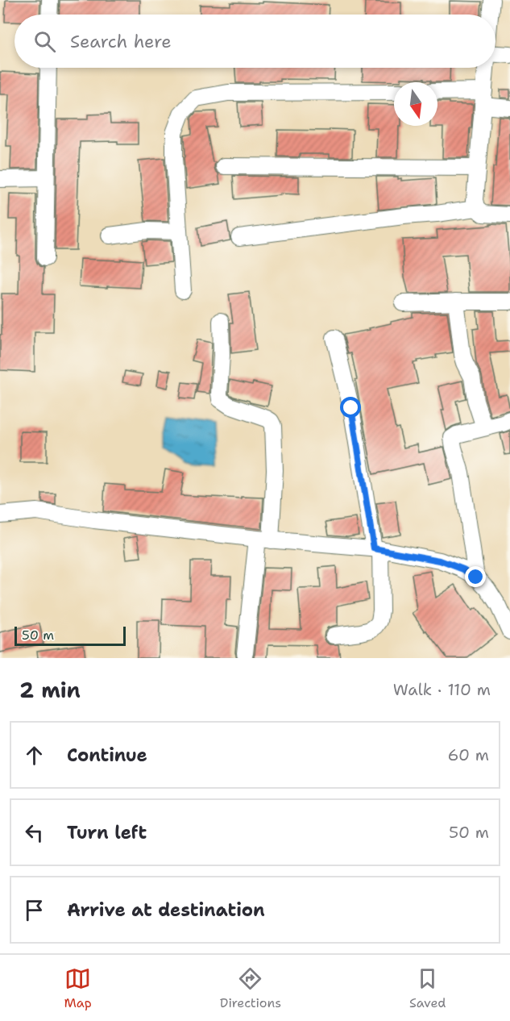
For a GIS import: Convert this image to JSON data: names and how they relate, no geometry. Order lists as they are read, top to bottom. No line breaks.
{"scale_bar":"50 m","north":"bottom","page":{"search":"Search here","scale":"50 m","heading":["2 min","Walk · 110 m"],"list":[["Continue","60 m"],["Turn left","50 m"],"Arrive at destination"],"nav":["Map","Directions","Saved"]}}
